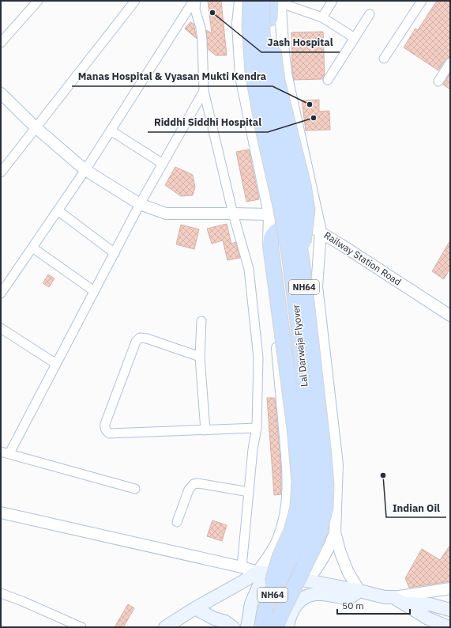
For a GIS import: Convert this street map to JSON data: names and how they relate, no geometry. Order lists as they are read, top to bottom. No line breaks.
{"streets":{"highway":["NH64","Lal Darwaja Flyover"],"street":["Railway Station Road"]},"places":["Jash Hospital","Manas Hospital & Vyasan Mukti Kendra","Riddhi Siddhi Hospital","Indian Oil"],"scale_bar":"50 m"}
